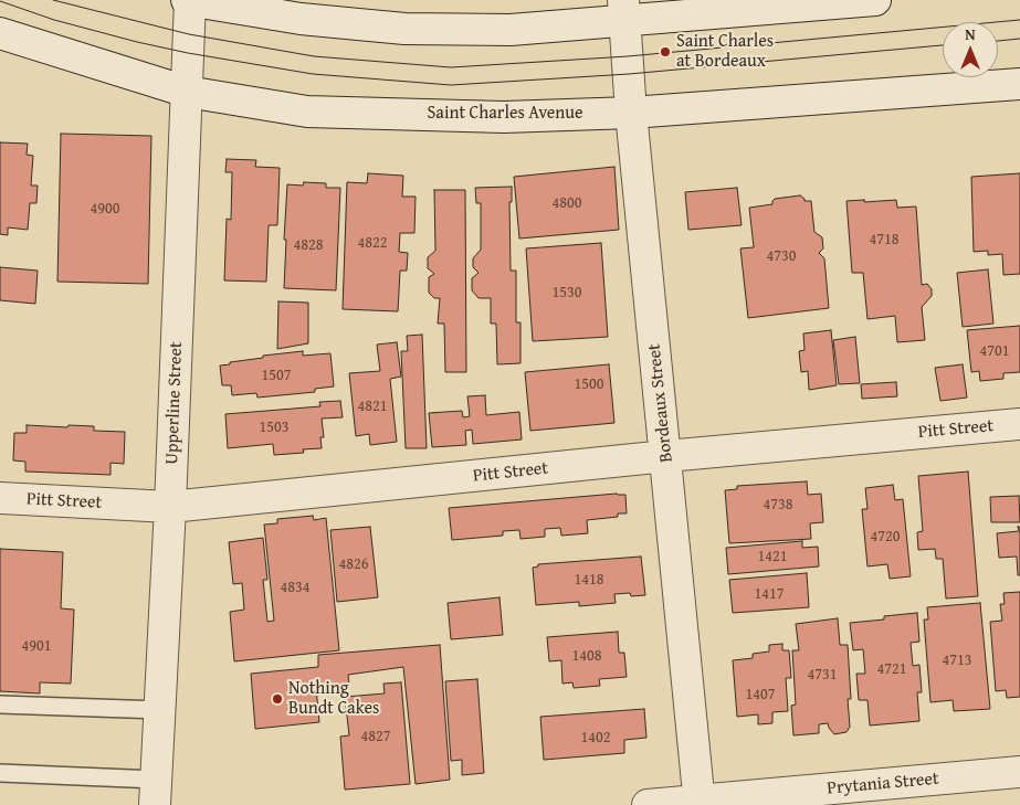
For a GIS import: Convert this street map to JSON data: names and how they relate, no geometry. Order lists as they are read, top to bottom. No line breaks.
{"streets":{"street":["Saint Charles Avenue","Upperline Street","Bordeaux Street","Pitt Street","Prytania Street"]},"crossings":[["Saint Charles Avenue","Upperline Street"],["Saint Charles Avenue","Bordeaux Street"],["Upperline Street","Pitt Street"],["Bordeaux Street","Pitt Street"],["Bordeaux Street","Prytania Street"]],"places":["Saint Charles at Bordeaux","Nothing Bundt Cakes"],"house_numbers":["4800","4900","4718","4822","4828","4730","1530","4701","1507","1500","4821","1503","4738","4720","1421","4826","1418","4834","1417","4901","1408","4713","4721","4731","1407","4827","1402"],"north":"top"}
